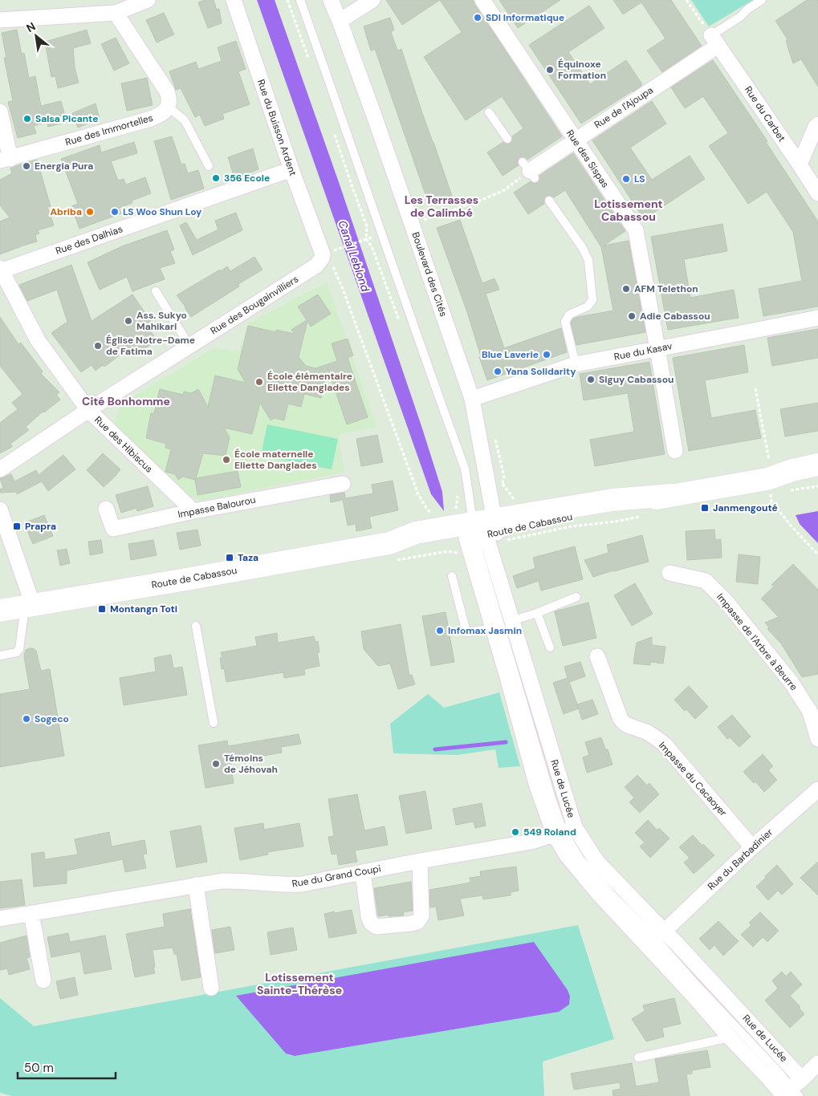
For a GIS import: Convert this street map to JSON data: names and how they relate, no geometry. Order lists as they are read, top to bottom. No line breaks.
{"streets":{"main road":["Route de Cabassou"],"street":["Rue de l'Ajoupa","Rue du Carbet","Rue du Buisson Ardent","Rue des Immortelles","Rue des Sispas","Rue des Dalhias","Boulevard des Cités","Rue des Bougainvilliers","Rue du Kasav","Rue des Hibiscus","Impasse Balourou","Impasse de l'Arbre à Beurre","Impasse du Cacaoyer","Rue de Lucée","Rue du Barbadinier","Rue du Grand Coupi"]},"crossings":[["Rue de l'Ajoupa","Rue du Carbet"],["Rue de l'Ajoupa","Rue des Sispas"],["Rue du Buisson Ardent","Rue des Dalhias"],["Rue du Buisson Ardent","Rue des Bougainvilliers"],["Rue des Sispas","Rue du Kasav"],["Rue des Dalhias","Rue des Hibiscus"],["Boulevard des Cités","Rue du Kasav"],["Boulevard des Cités","Route de Cabassou"],["Boulevard des Cités","Rue de Lucée"],["Rue des Bougainvilliers","Rue des Hibiscus"],["Rue des Hibiscus","Impasse Balourou"],["Route de Cabassou","Rue de Lucée"],["Impasse du Cacaoyer","Rue du Barbadinier"],["Rue de Lucée","Rue du Barbadinier"],["Rue de Lucée","Rue du Grand Coupi"]],"districts":["Les Terrasses de Calimbé","Lotissement Cabassou","Cité Bonhomme","Lotissement Sainte-Thérèse"],"water":["Canal Leblond"],"places":{"other":["SDI Informatique","Équinoxe Formation","Salsa Picante","Energia Pura","356 Ecole","LS","Abriba","LS Woo Shun Loy","AFM Telethon","Adie Cabassou","Ass. Sukyo Mahikari","Église Notre-Dame de Fatima","Blue Laverie","Yana Solidarity","Siguy Cabassou","École élémentaire Eliette Danglades","École maternelle Eliette Danglades","Infomax Jasmin","Sogeco","Témoins de Jéhovah","549 Roland"],"transit":["Janmengouté","Prapra","Taza","Montangn Toti"]},"scale_bar":"50 m","north":"top left"}
